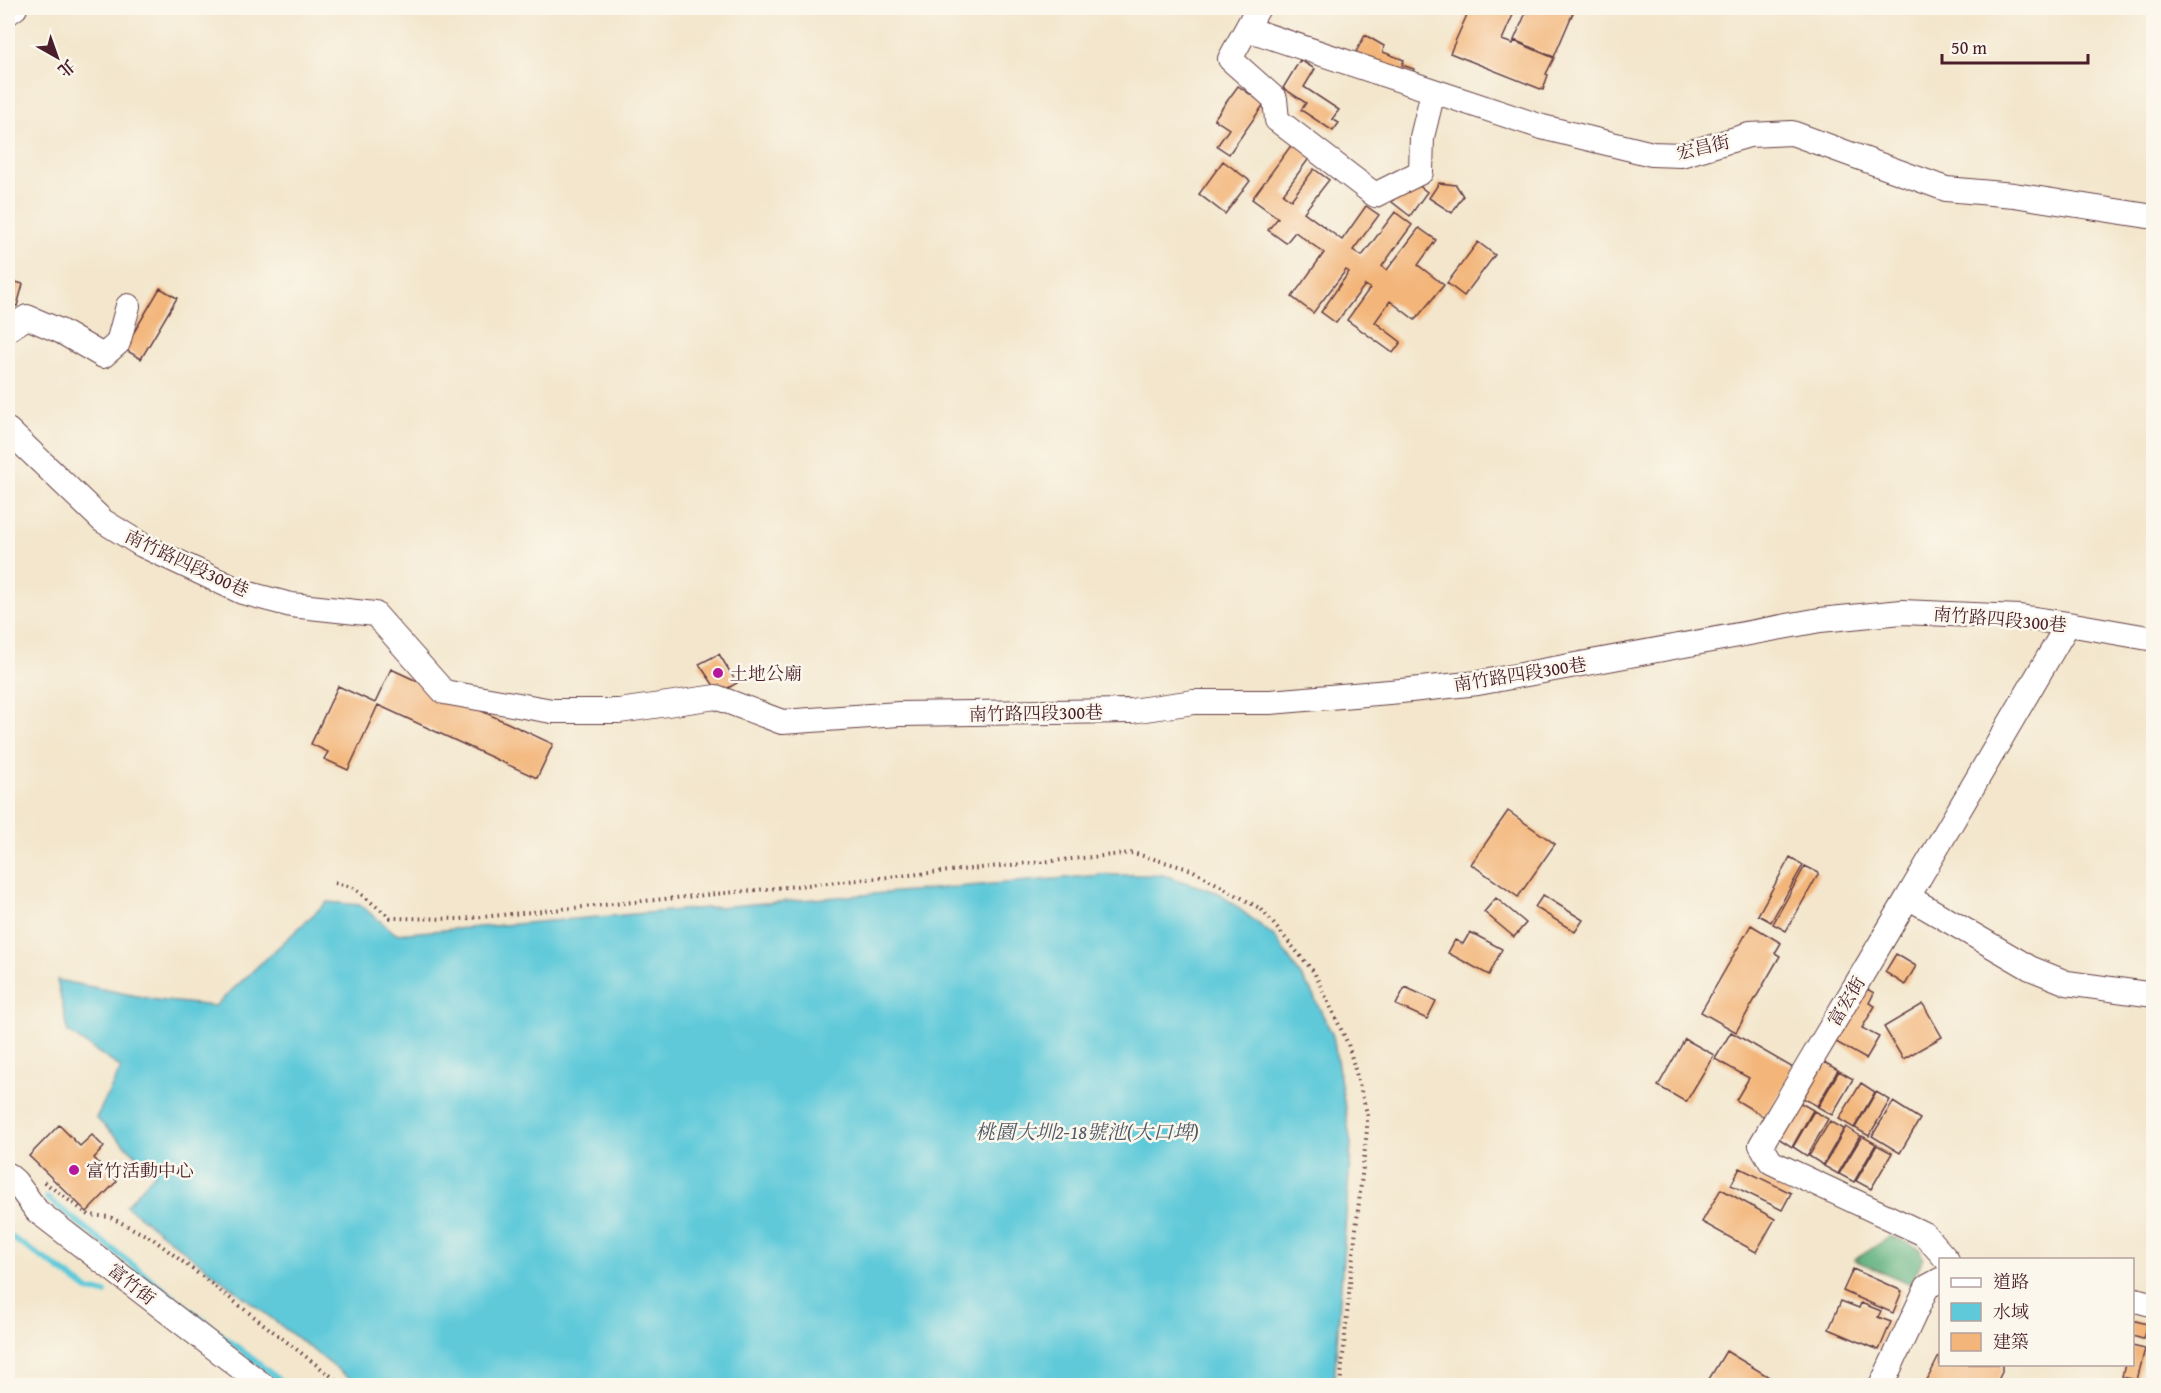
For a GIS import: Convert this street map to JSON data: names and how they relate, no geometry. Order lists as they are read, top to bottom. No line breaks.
{"streets":{"street":["宏昌街","南竹路四段300巷","富宏街","富竹街"]},"water":["桃園大圳2-18號池(大口埤)"],"places":["土地公廟","富竹活動中心"],"legend":["道路","水域","建築"],"scale_bar":"50 m","north":"bottom right"}
